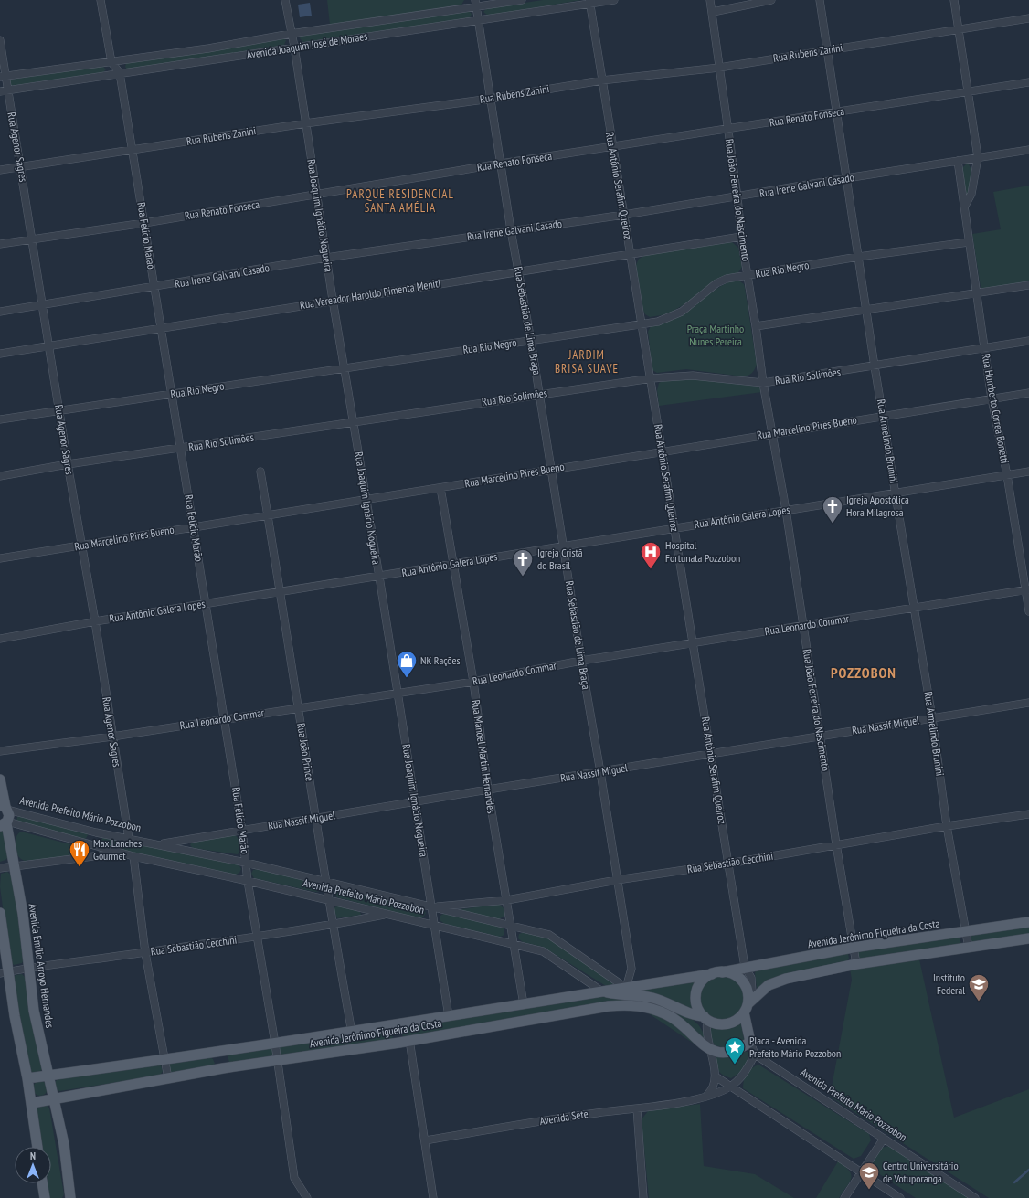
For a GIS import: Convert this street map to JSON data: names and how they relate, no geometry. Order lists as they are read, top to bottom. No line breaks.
{"streets":{"main road":["Avenida Prefeito Mário Pozzobon","Avenida Jerônimo Figueira da Costa","Avenida Emílio Arroyo Hernandes"],"street":["Avenida Joaquim José de Moraes","Rua Rubens Zanini","Rua Renato Fonseca","Rua Agenor Sagres","Rua Antônio Serafim Queiroz","Rua Irene Galvani Casado","Rua João Ferreira do Nascimento","Rua Joaquim Ignácio Nogueira","Rua Felício Marão","Rua Rio Negro","Rua Vereador Haroldo Pimenta Meniti","Rua Sebastião de Lima Braga","Rua Rio Solimões","Rua Humberto Correa Bonetti","Rua Marcelino Pires Bueno","Rua Armelindo Brunini","Rua Antônio Galera Lopes","Rua Leonardo Commar","Rua Nassif Miguel","Rua João Prince","Rua Manoel Martin Hernandes","Rua Sebastião Cecchini","Avenida Sete"]},"crossings":[["Avenida Joaquim José de Moraes","Rua Agenor Sagres"],["Avenida Joaquim José de Moraes","Rua Antônio Serafim Queiroz"],["Avenida Joaquim José de Moraes","Rua Joaquim Ignácio Nogueira"],["Avenida Joaquim José de Moraes","Rua Felício Marão"],["Avenida Joaquim José de Moraes","Rua Sebastião de Lima Braga"],["Rua Rubens Zanini","Rua Agenor Sagres"],["Rua Rubens Zanini","Rua Antônio Serafim Queiroz"],["Rua Rubens Zanini","Rua João Ferreira do Nascimento"],["Rua Rubens Zanini","Rua Joaquim Ignácio Nogueira"],["Rua Rubens Zanini","Rua Felício Marão"],["Rua Rubens Zanini","Rua Sebastião de Lima Braga"],["Rua Rubens Zanini","Rua Humberto Correa Bonetti"],["Rua Rubens Zanini","Rua Armelindo Brunini"],["Rua Renato Fonseca","Rua Agenor Sagres"],["Rua Renato Fonseca","Rua Antônio Serafim Queiroz"],["Rua Renato Fonseca","Rua João Ferreira do Nascimento"],["Rua Renato Fonseca","Rua Joaquim Ignácio Nogueira"],["Rua Renato Fonseca","Rua Felício Marão"],["Rua Renato Fonseca","Rua Sebastião de Lima Braga"],["Rua Renato Fonseca","Rua Humberto Correa Bonetti"],["Rua Renato Fonseca","Rua Armelindo Brunini"],["Rua Agenor Sagres","Rua Irene Galvani Casado"],["Rua Agenor Sagres","Rua Rio Negro"],["Rua Agenor Sagres","Rua Vereador Haroldo Pimenta Meniti"],["Rua Agenor Sagres","Rua Rio Solimões"],["Rua Agenor Sagres","Rua Marcelino Pires Bueno"],["Rua Agenor Sagres","Rua Antônio Galera Lopes"],["Rua Agenor Sagres","Rua Leonardo Commar"],["Rua Agenor Sagres","Avenida Prefeito Mário Pozzobon"],["Rua Antônio Serafim Queiroz","Rua Irene Galvani Casado"],["Rua Antônio Serafim Queiroz","Rua Rio Negro"],["Rua Antônio Serafim Queiroz","Rua Vereador Haroldo Pimenta Meniti"],["Rua Antônio Serafim Queiroz","Rua Rio Solimões"],["Rua Antônio Serafim Queiroz","Rua Marcelino Pires Bueno"],["Rua Antônio Serafim Queiroz","Rua Antônio Galera Lopes"],["Rua Antônio Serafim Queiroz","Rua Leonardo Commar"],["Rua Antônio Serafim Queiroz","Rua Nassif Miguel"],["Rua Antônio Serafim Queiroz","Avenida Prefeito Mário Pozzobon"],["Rua Antônio Serafim Queiroz","Rua Sebastião Cecchini"],["Rua Antônio Serafim Queiroz","Avenida Jerônimo Figueira da Costa"],["Rua Irene Galvani Casado","Rua João Ferreira do Nascimento"],["Rua Irene Galvani Casado","Rua Joaquim Ignácio Nogueira"],["Rua Irene Galvani Casado","Rua Felício Marão"],["Rua Irene Galvani Casado","Rua Sebastião de Lima Braga"],["Rua Irene Galvani Casado","Rua Humberto Correa Bonetti"],["Rua Irene Galvani Casado","Rua Armelindo Brunini"],["Rua João Ferreira do Nascimento","Rua Rio Negro"],["Rua João Ferreira do Nascimento","Rua Vereador Haroldo Pimenta Meniti"],["Rua João Ferreira do Nascimento","Rua Rio Solimões"],["Rua João Ferreira do Nascimento","Rua Marcelino Pires Bueno"],["Rua João Ferreira do Nascimento","Rua Antônio Galera Lopes"],["Rua João Ferreira do Nascimento","Rua Leonardo Commar"],["Rua João Ferreira do Nascimento","Rua Nassif Miguel"],["Rua João Ferreira do Nascimento","Rua Sebastião Cecchini"],["Rua João Ferreira do Nascimento","Avenida Jerônimo Figueira da Costa"],["Rua Joaquim Ignácio Nogueira","Rua Rio Negro"],["Rua Joaquim Ignácio Nogueira","Rua Vereador Haroldo Pimenta Meniti"],["Rua Joaquim Ignácio Nogueira","Rua Rio Solimões"],["Rua Joaquim Ignácio Nogueira","Rua Marcelino Pires Bueno"],["Rua Joaquim Ignácio Nogueira","Rua Antônio Galera Lopes"],["Rua Joaquim Ignácio Nogueira","Rua Leonardo Commar"],["Rua Joaquim Ignácio Nogueira","Rua Nassif Miguel"],["Rua Joaquim Ignácio Nogueira","Avenida Prefeito Mário Pozzobon"],["Rua Joaquim Ignácio Nogueira","Rua Sebastião Cecchini"],["Rua Joaquim Ignácio Nogueira","Avenida Jerônimo Figueira da Costa"],["Rua Felício Marão","Rua Rio Negro"],["Rua Felício Marão","Rua Vereador Haroldo Pimenta Meniti"],["Rua Felício Marão","Rua Rio Solimões"],["Rua Felício Marão","Rua Marcelino Pires Bueno"],["Rua Felício Marão","Rua Antônio Galera Lopes"],["Rua Felício Marão","Rua Leonardo Commar"],["Rua Felício Marão","Rua Nassif Miguel"],["Rua Felício Marão","Avenida Prefeito Mário Pozzobon"],["Rua Felício Marão","Rua Sebastião Cecchini"],["Rua Felício Marão","Avenida Jerônimo Figueira da Costa"],["Rua Rio Negro","Rua Sebastião de Lima Braga"],["Rua Rio Negro","Rua Humberto Correa Bonetti"],["Rua Rio Negro","Rua Armelindo Brunini"],["Rua Vereador Haroldo Pimenta Meniti","Rua Sebastião de Lima Braga"],["Rua Sebastião de Lima Braga","Rua Rio Solimões"],["Rua Sebastião de Lima Braga","Rua Marcelino Pires Bueno"],["Rua Sebastião de Lima Braga","Rua Antônio Galera Lopes"],["Rua Sebastião de Lima Braga","Rua Leonardo Commar"],["Rua Sebastião de Lima Braga","Rua Nassif Miguel"],["Rua Sebastião de Lima Braga","Avenida Prefeito Mário Pozzobon"],["Rua Sebastião de Lima Braga","Rua Sebastião Cecchini"],["Rua Sebastião de Lima Braga","Avenida Jerônimo Figueira da Costa"],["Rua Rio Solimões","Rua Humberto Correa Bonetti"],["Rua Rio Solimões","Rua Armelindo Brunini"],["Rua Humberto Correa Bonetti","Rua Marcelino Pires Bueno"],["Rua Humberto Correa Bonetti","Rua Antônio Galera Lopes"],["Rua Humberto Correa Bonetti","Rua Leonardo Commar"],["Rua Marcelino Pires Bueno","Rua Armelindo Brunini"],["Rua Marcelino Pires Bueno","Rua João Prince"],["Rua Marcelino Pires Bueno","Rua Manoel Martin Hernandes"],["Rua Armelindo Brunini","Rua Antônio Galera Lopes"],["Rua Armelindo Brunini","Rua Leonardo Commar"],["Rua Armelindo Brunini","Rua Nassif Miguel"],["Rua Armelindo Brunini","Rua Sebastião Cecchini"],["Rua Armelindo Brunini","Avenida Jerônimo Figueira da Costa"],["Rua Antônio Galera Lopes","Rua João Prince"],["Rua Antônio Galera Lopes","Rua Manoel Martin Hernandes"],["Rua Leonardo Commar","Rua João Prince"],["Rua Leonardo Commar","Rua Manoel Martin Hernandes"],["Rua Nassif Miguel","Rua João Prince"],["Rua Nassif Miguel","Rua Manoel Martin Hernandes"],["Rua Nassif Miguel","Avenida Prefeito Mário Pozzobon"],["Rua João Prince","Avenida Prefeito Mário Pozzobon"],["Rua João Prince","Rua Sebastião Cecchini"],["Rua João Prince","Avenida Jerônimo Figueira da Costa"],["Rua Manoel Martin Hernandes","Avenida Prefeito Mário Pozzobon"],["Rua Manoel Martin Hernandes","Rua Sebastião Cecchini"],["Rua Manoel Martin Hernandes","Avenida Jerônimo Figueira da Costa"],["Avenida Prefeito Mário Pozzobon","Rua Sebastião Cecchini"],["Avenida Prefeito Mário Pozzobon","Avenida Jerônimo Figueira da Costa"],["Avenida Prefeito Mário Pozzobon","Avenida Emílio Arroyo Hernandes"],["Rua Sebastião Cecchini","Avenida Emílio Arroyo Hernandes"],["Avenida Jerônimo Figueira da Costa","Avenida Emílio Arroyo Hernandes"]],"districts":["PARQUE RESIDENCIAL SANTA AMÉLIA","JARDIM BRISA SUAVE","POZZOBON"],"parks":["Praça Martinho Nunes Pereira"],"places":{"church":["Igreja Apostólica Hora Milagrosa","Igreja Cristã do Brasil"],"hospital":["Hospital Fortunata Pozzobon"],"shop":["NK Rações"],"restaurant":["Max Lanches Gourmet"],"school or university":["Instituto Federal","Centro Universitário de Votuporanga"],"place":["Placa - Avenida Prefeito Mário Pozzobon"]},"north":"top"}
